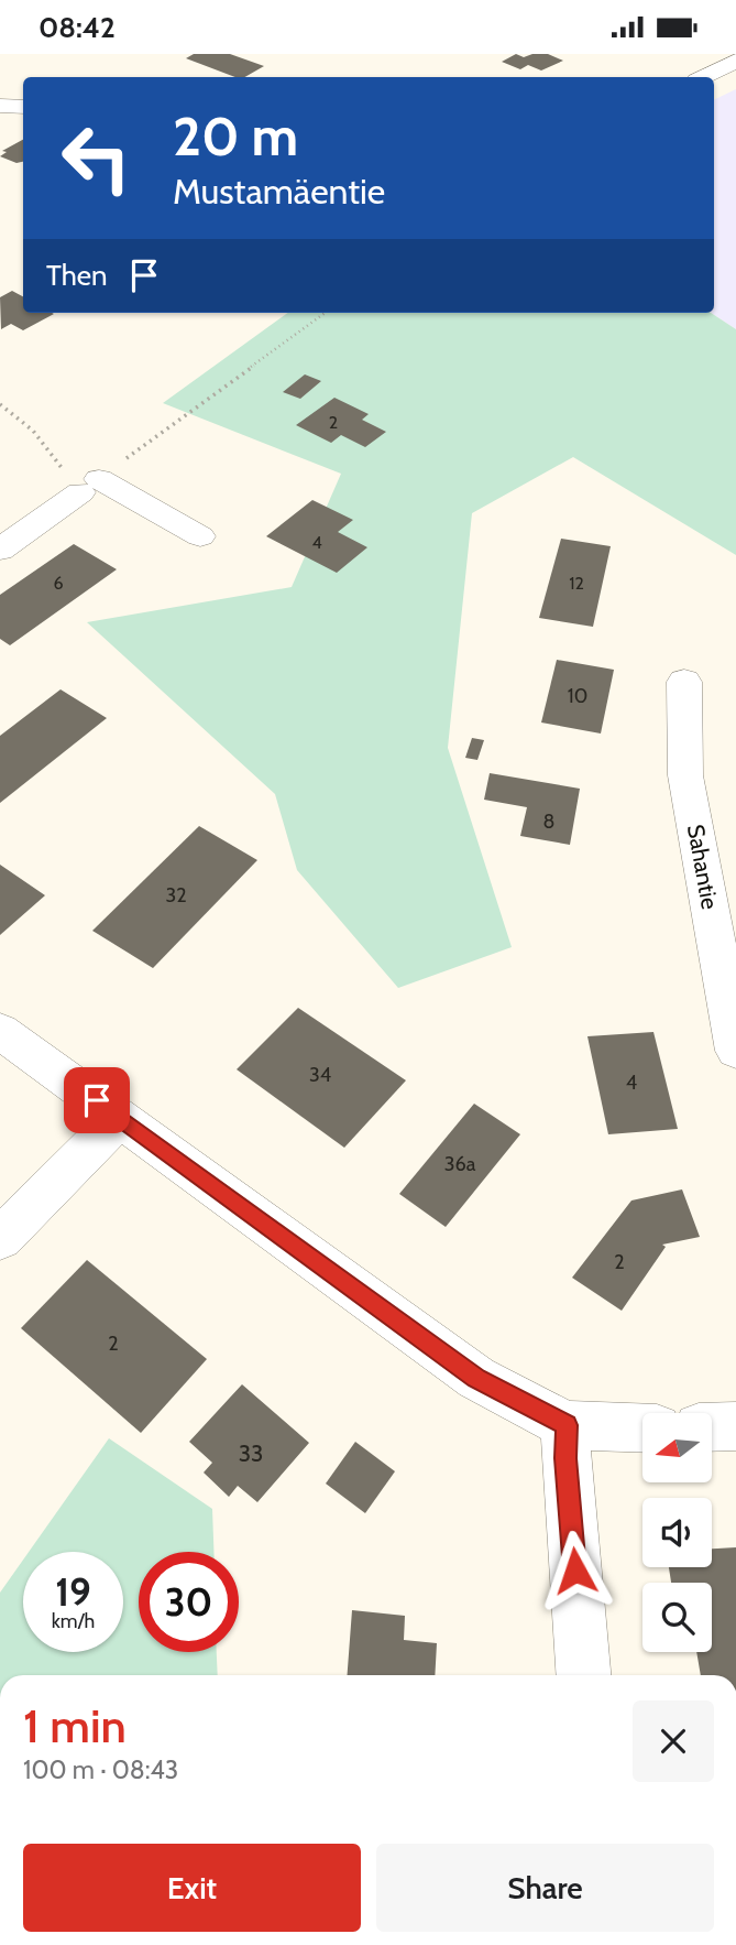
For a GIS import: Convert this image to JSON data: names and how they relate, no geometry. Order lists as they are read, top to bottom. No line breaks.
{"streets":{"street":["Sahantie"]},"house_numbers":["2","4","6","12","10","8","32","34","4","36a","2","2","33"],"north":"left","page":{"status":"08:42","turn":["20 m","Mustamäentie"],"then":"Then","speed":"19 km/h","limit":"30","heading":["1 min","100 m · 08:43"],"buttons":["Exit","Share"]}}
